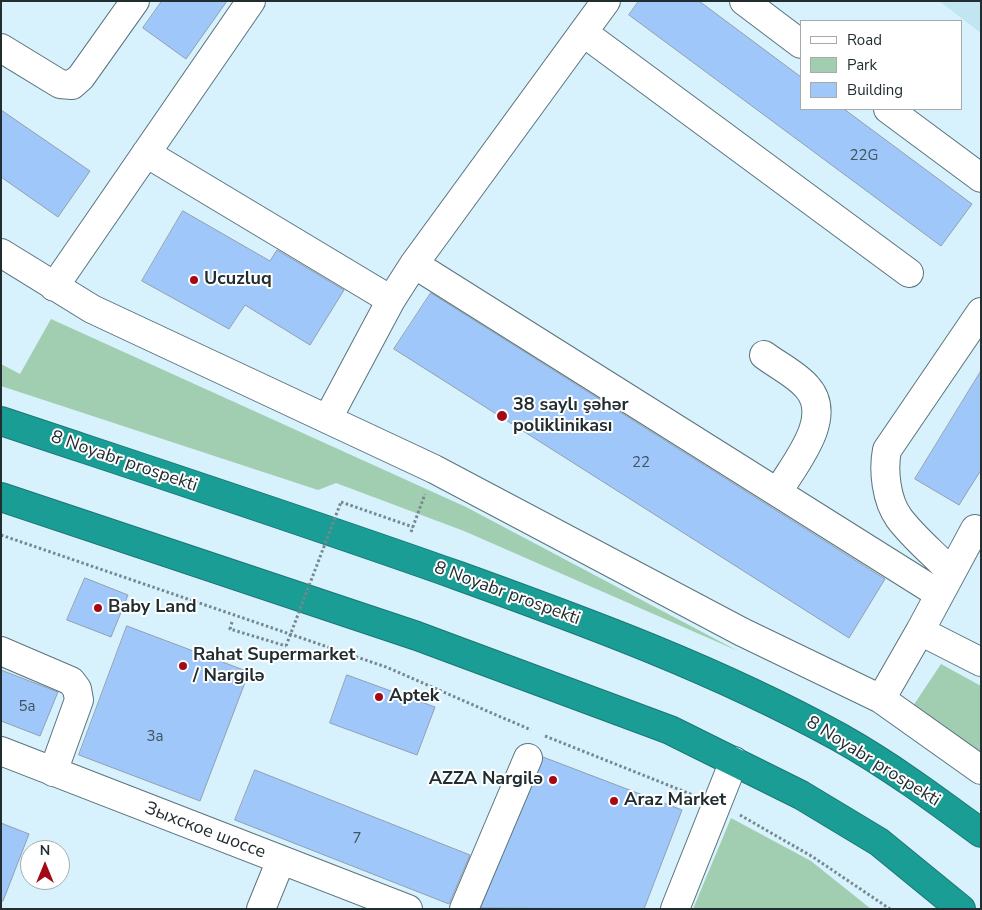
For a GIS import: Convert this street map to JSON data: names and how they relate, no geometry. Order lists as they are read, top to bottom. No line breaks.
{"streets":{"highway":["8 Noyabr prospekti"],"lane":["Зыхское шоссе"]},"places":["Ucuzluq","38 saylı şəhər poliklinikası","Baby Land","Rahat Supermarket / Nargilə","Aptek","AZZA Nargilə","Araz Market"],"house_numbers":["22G","22","5a","3a","7"],"legend":["Road","Park","Building"],"north":"top"}
